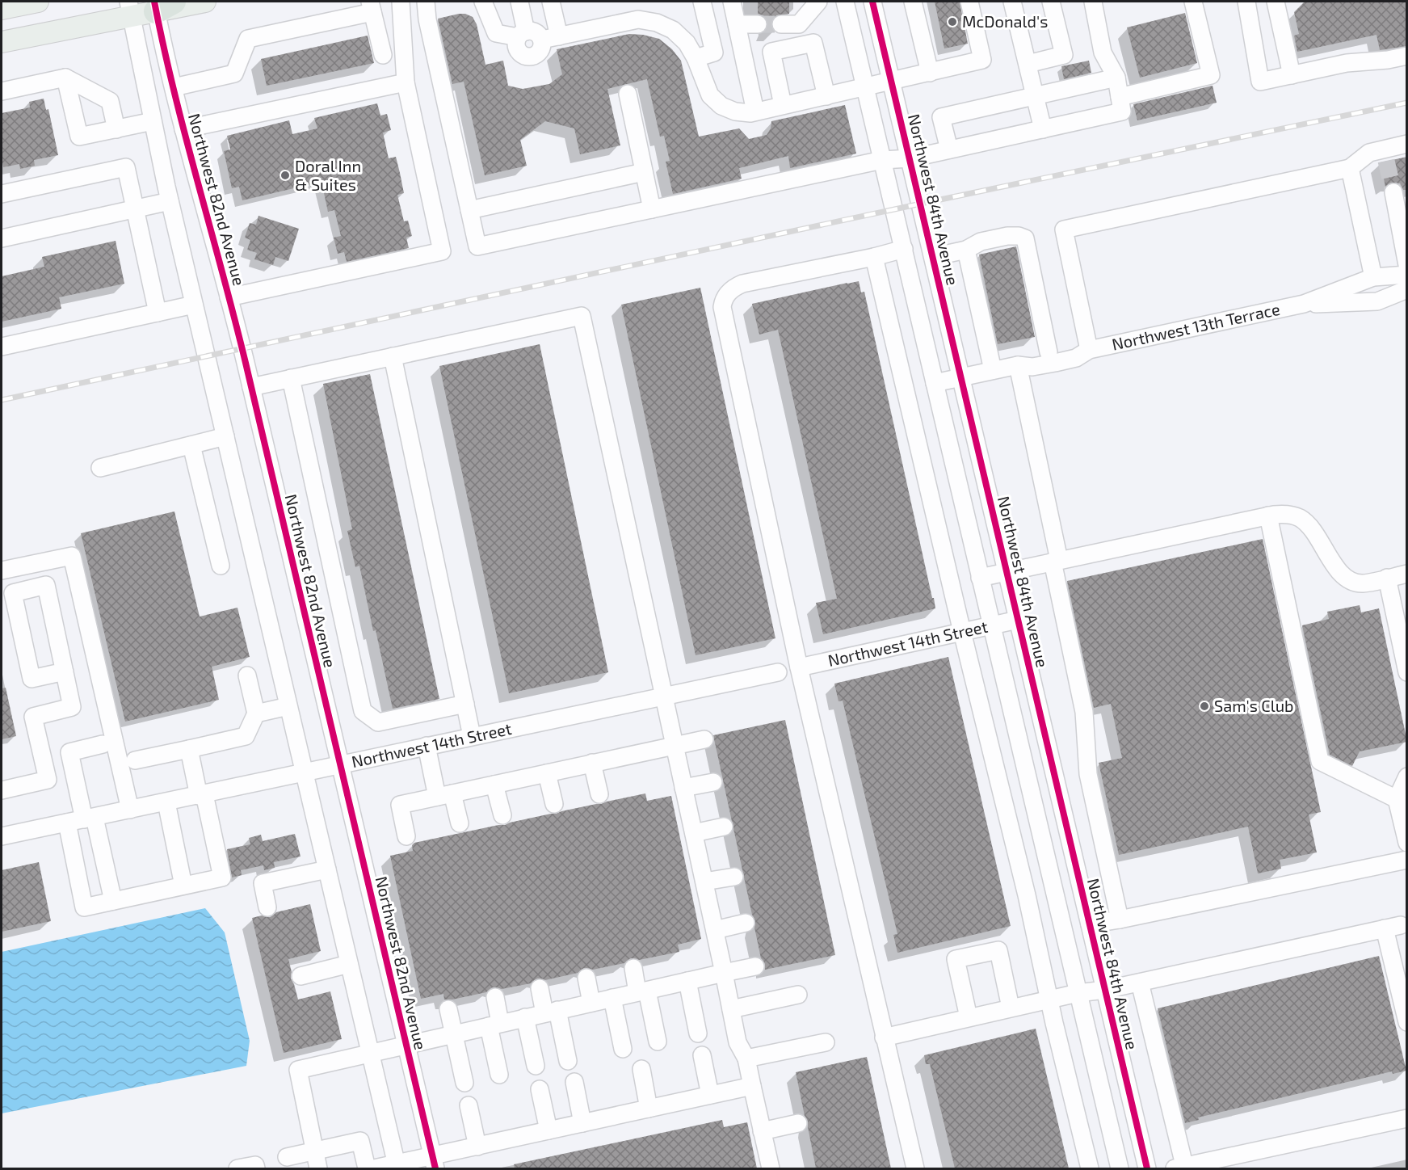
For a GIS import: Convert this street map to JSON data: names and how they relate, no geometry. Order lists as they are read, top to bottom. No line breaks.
{"streets":{"street":["Northwest 82nd Avenue","Northwest 84th Avenue","Northwest 13th Terrace","Northwest 14th Street"]},"crossings":[["Northwest 82nd Avenue","Northwest 14th Street"],["Northwest 84th Avenue","Northwest 13th Terrace"],["Northwest 84th Avenue","Northwest 14th Street"]],"places":["McDonald's","Doral Inn & Suites","Sam's Club"]}
